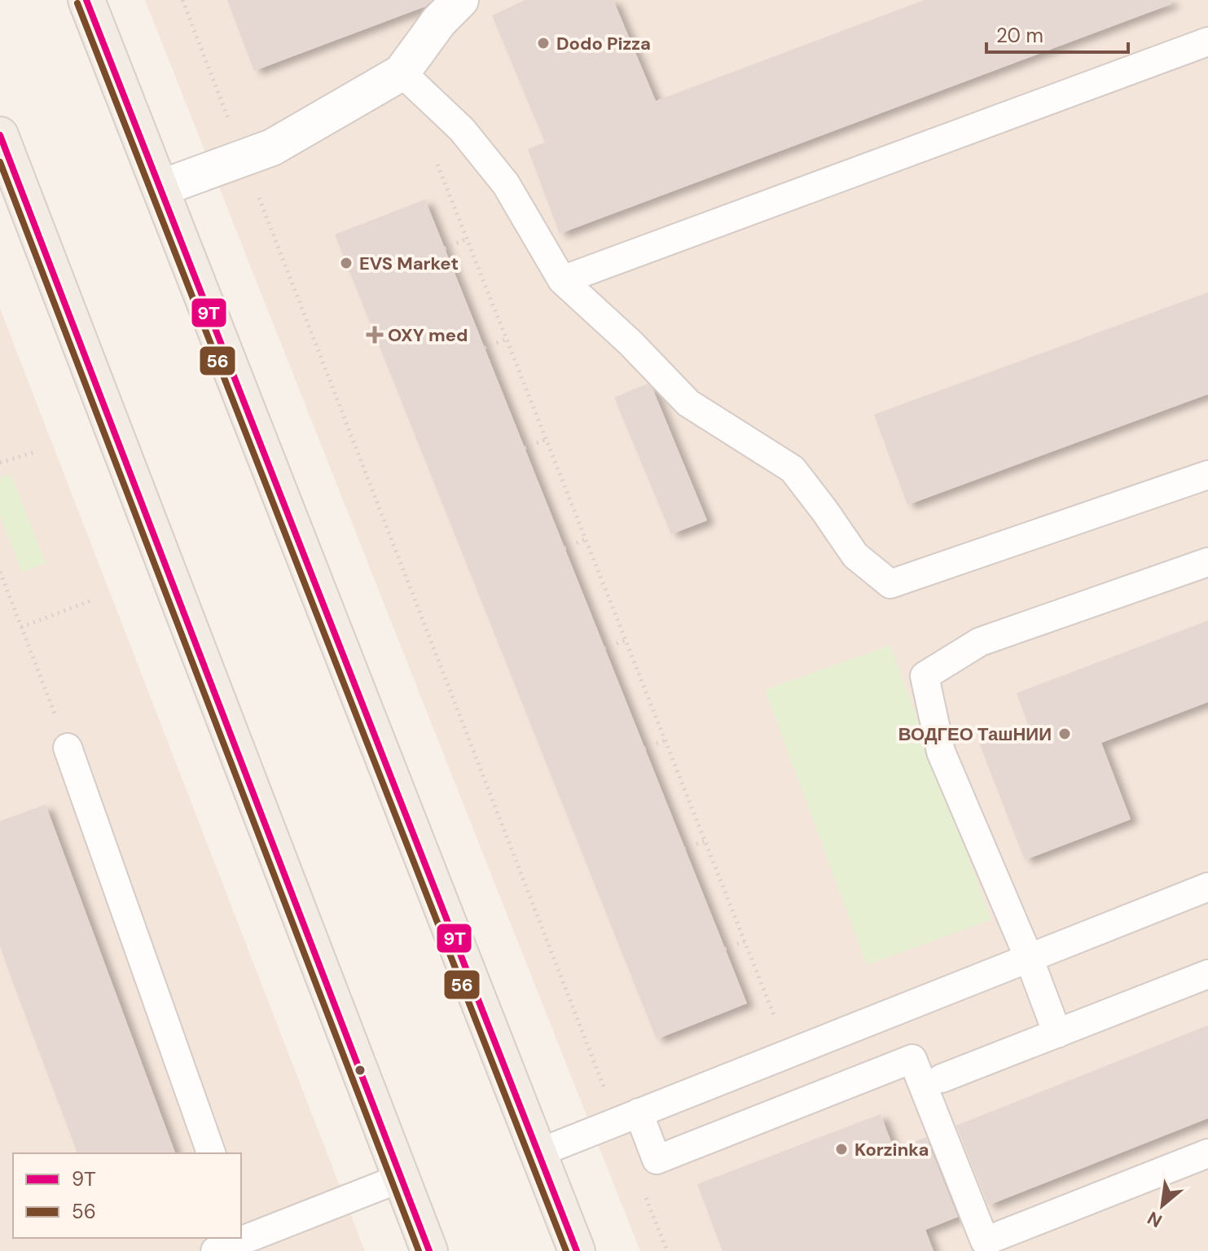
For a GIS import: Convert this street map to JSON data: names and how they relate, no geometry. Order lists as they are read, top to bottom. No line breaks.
{"places":{"other":["Dodo Pizza","EVS Market","ВОДГЕО ТашНИИ","Korzinka"],"health":["OXY med"]},"lines":["transit line 9Т","transit line 56"],"legend":["9Т","56"],"scale_bar":"20 m","north":"bottom left"}
